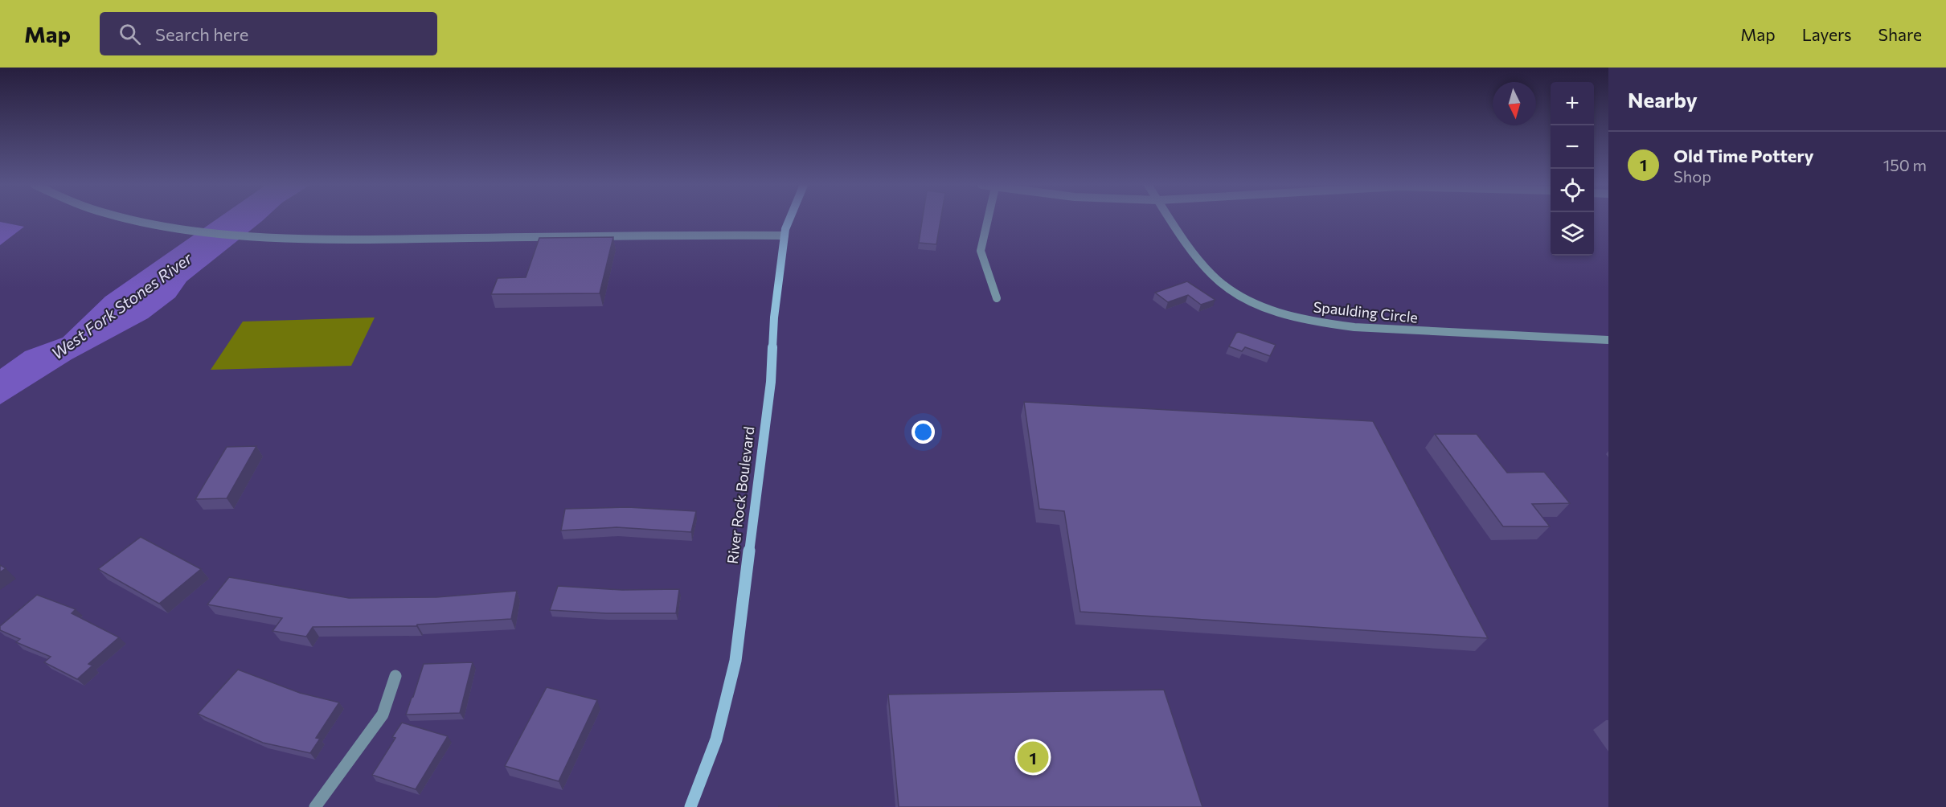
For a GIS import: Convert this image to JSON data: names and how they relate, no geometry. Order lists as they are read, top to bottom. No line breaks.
{"streets":{"street":["Spaulding Circle","River Rock Boulevard"]},"water":["West Fork Stones River"],"north":"bottom","page":{"header":"Map","search":"Search here","nav":["Map","Layers","Share"],"heading":"Nearby","map_buttons":["+","−"],"list":[{"mark":"1","name":"Old Time Pottery","note":"Shop","value":"150 m"}],"pins":"1"}}
